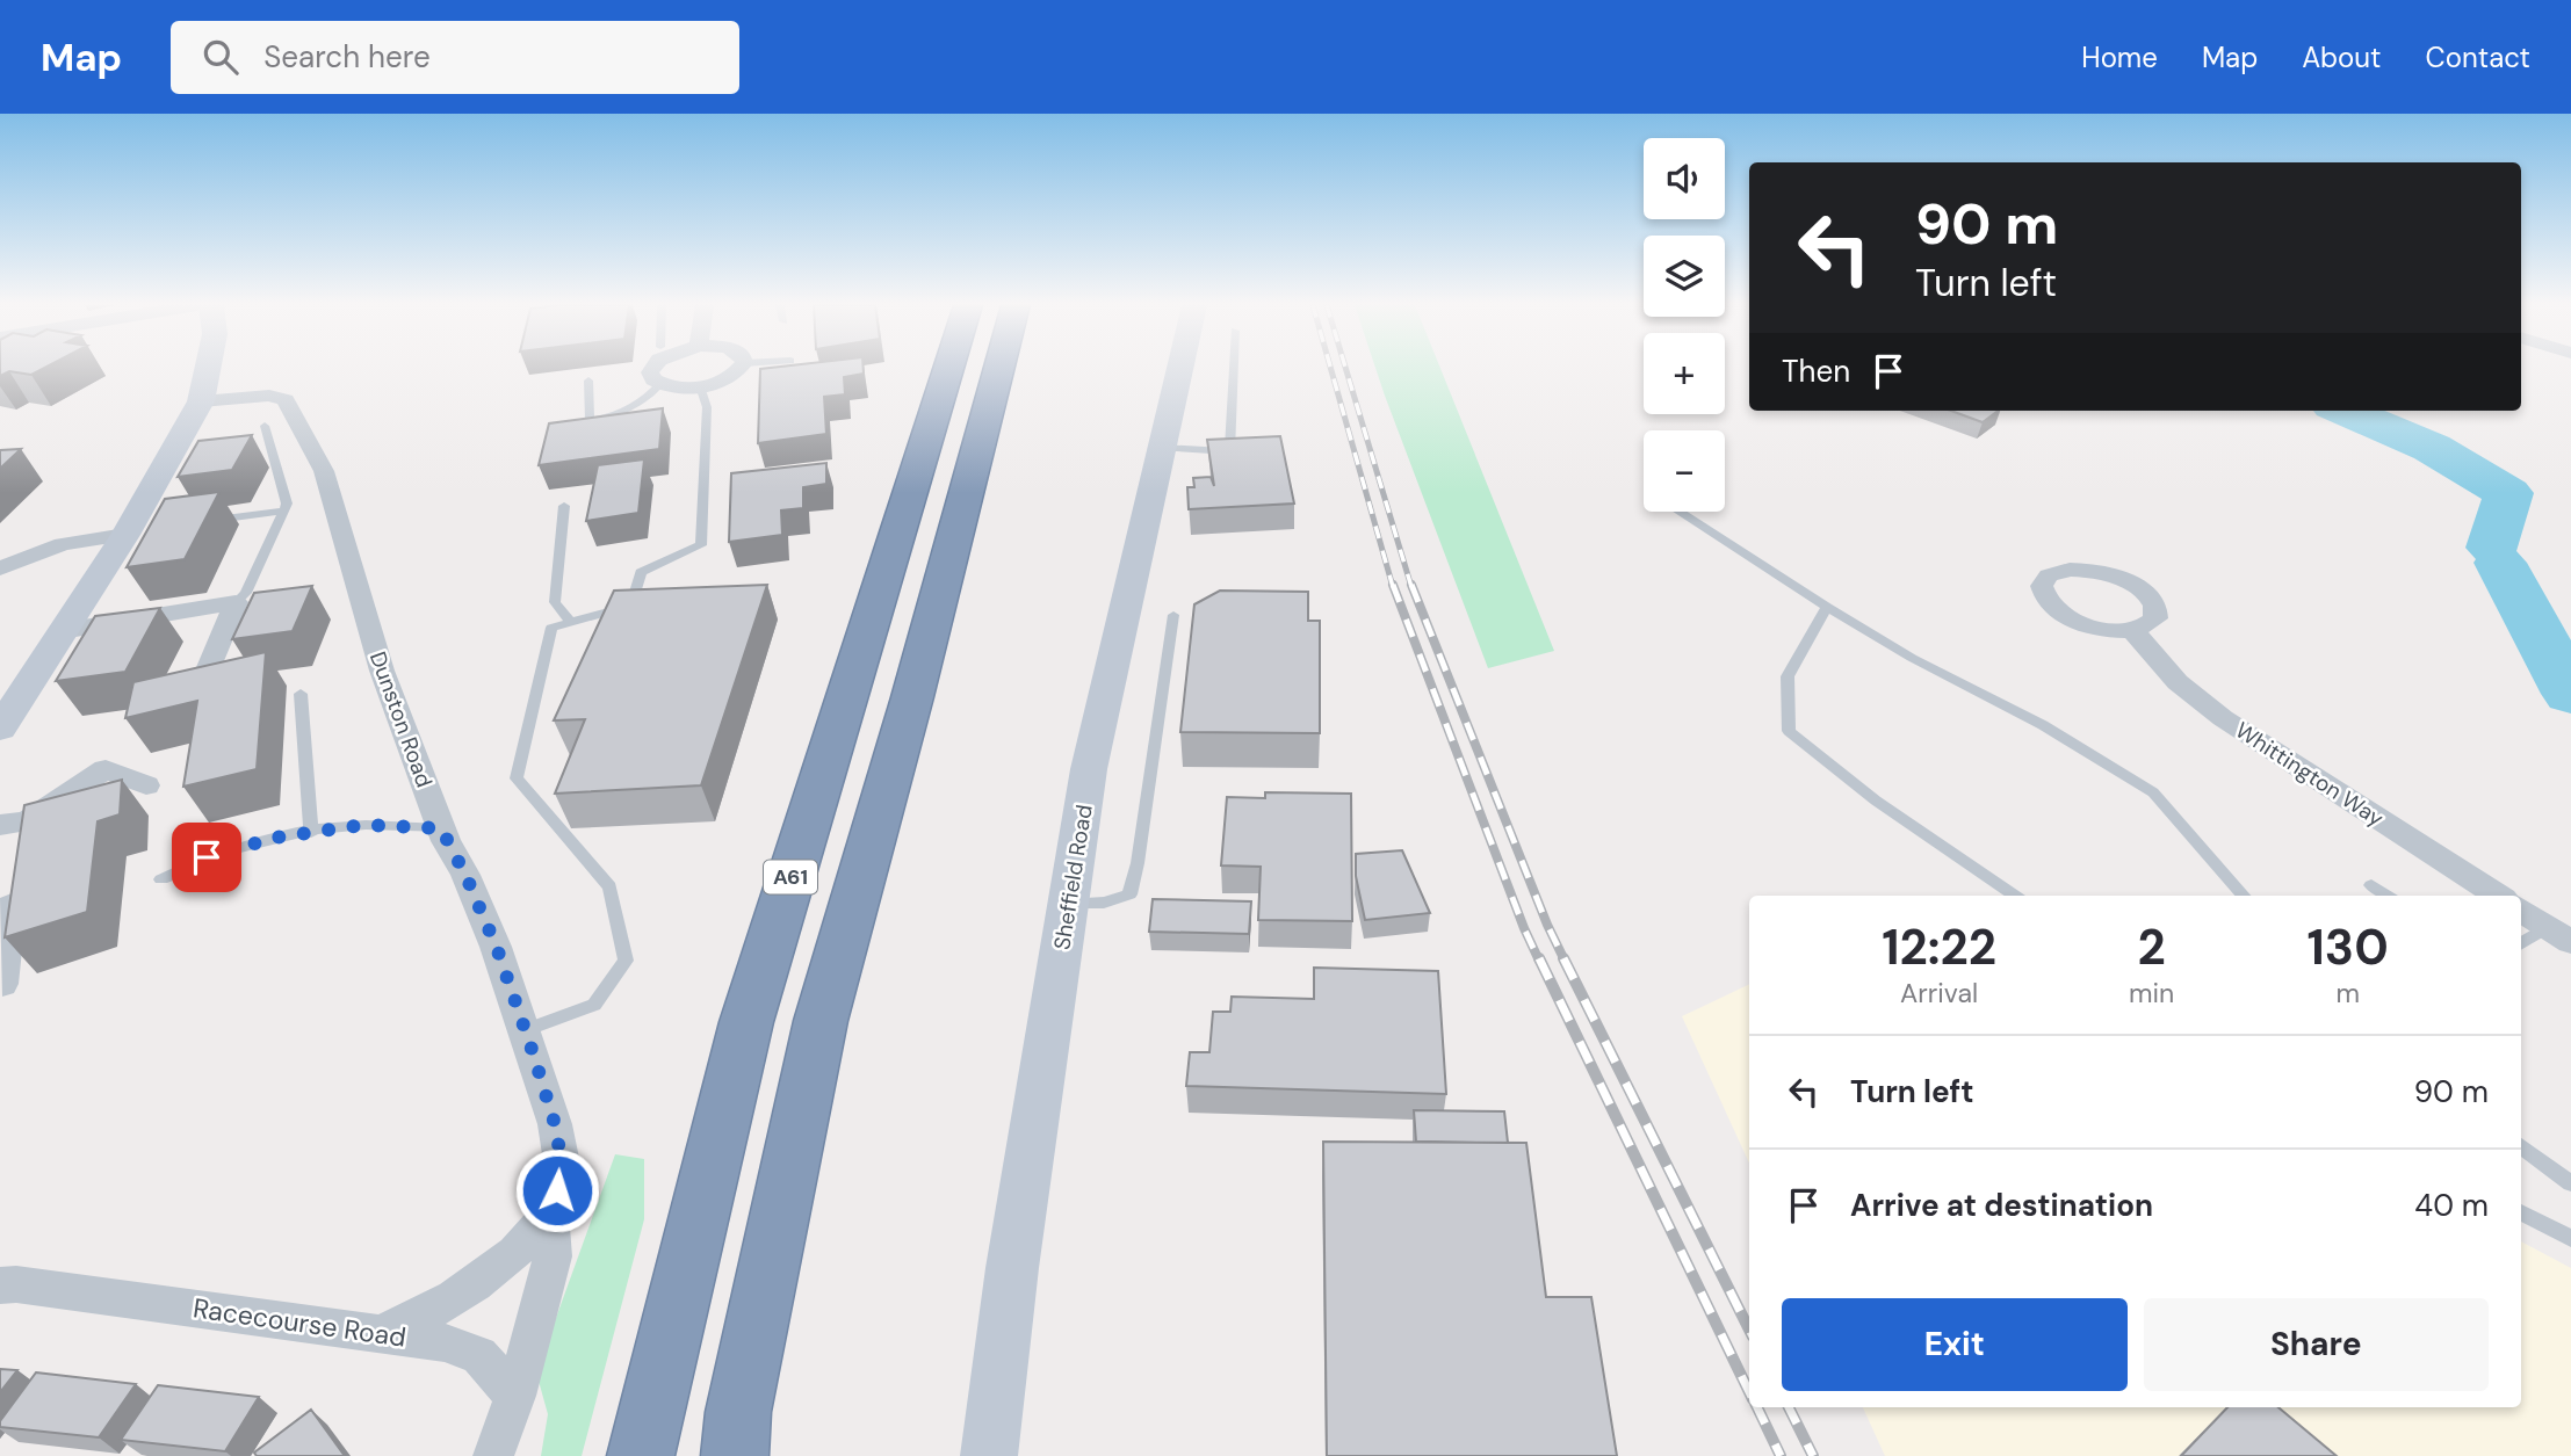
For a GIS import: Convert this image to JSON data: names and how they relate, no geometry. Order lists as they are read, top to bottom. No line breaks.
{"streets":{"highway":["A61"],"main road":["Sheffield Road"],"street":["Dunston Road","Whittington Way","Racecourse Road"]},"crossings":[["Dunston Road","Racecourse Road"]],"page":{"header":"Map","search":"Search here","nav":["Home","Map","About","Contact"],"map_buttons":["+","−"],"turn":["90 m","Turn left"],"then":"Then","eta":["12:22","Arrival","2","min","130","m"],"list":[{"name":"Turn left","value":"90 m"},{"name":"Arrive at destination","value":"40 m"}],"buttons":["Exit","Share"]}}
